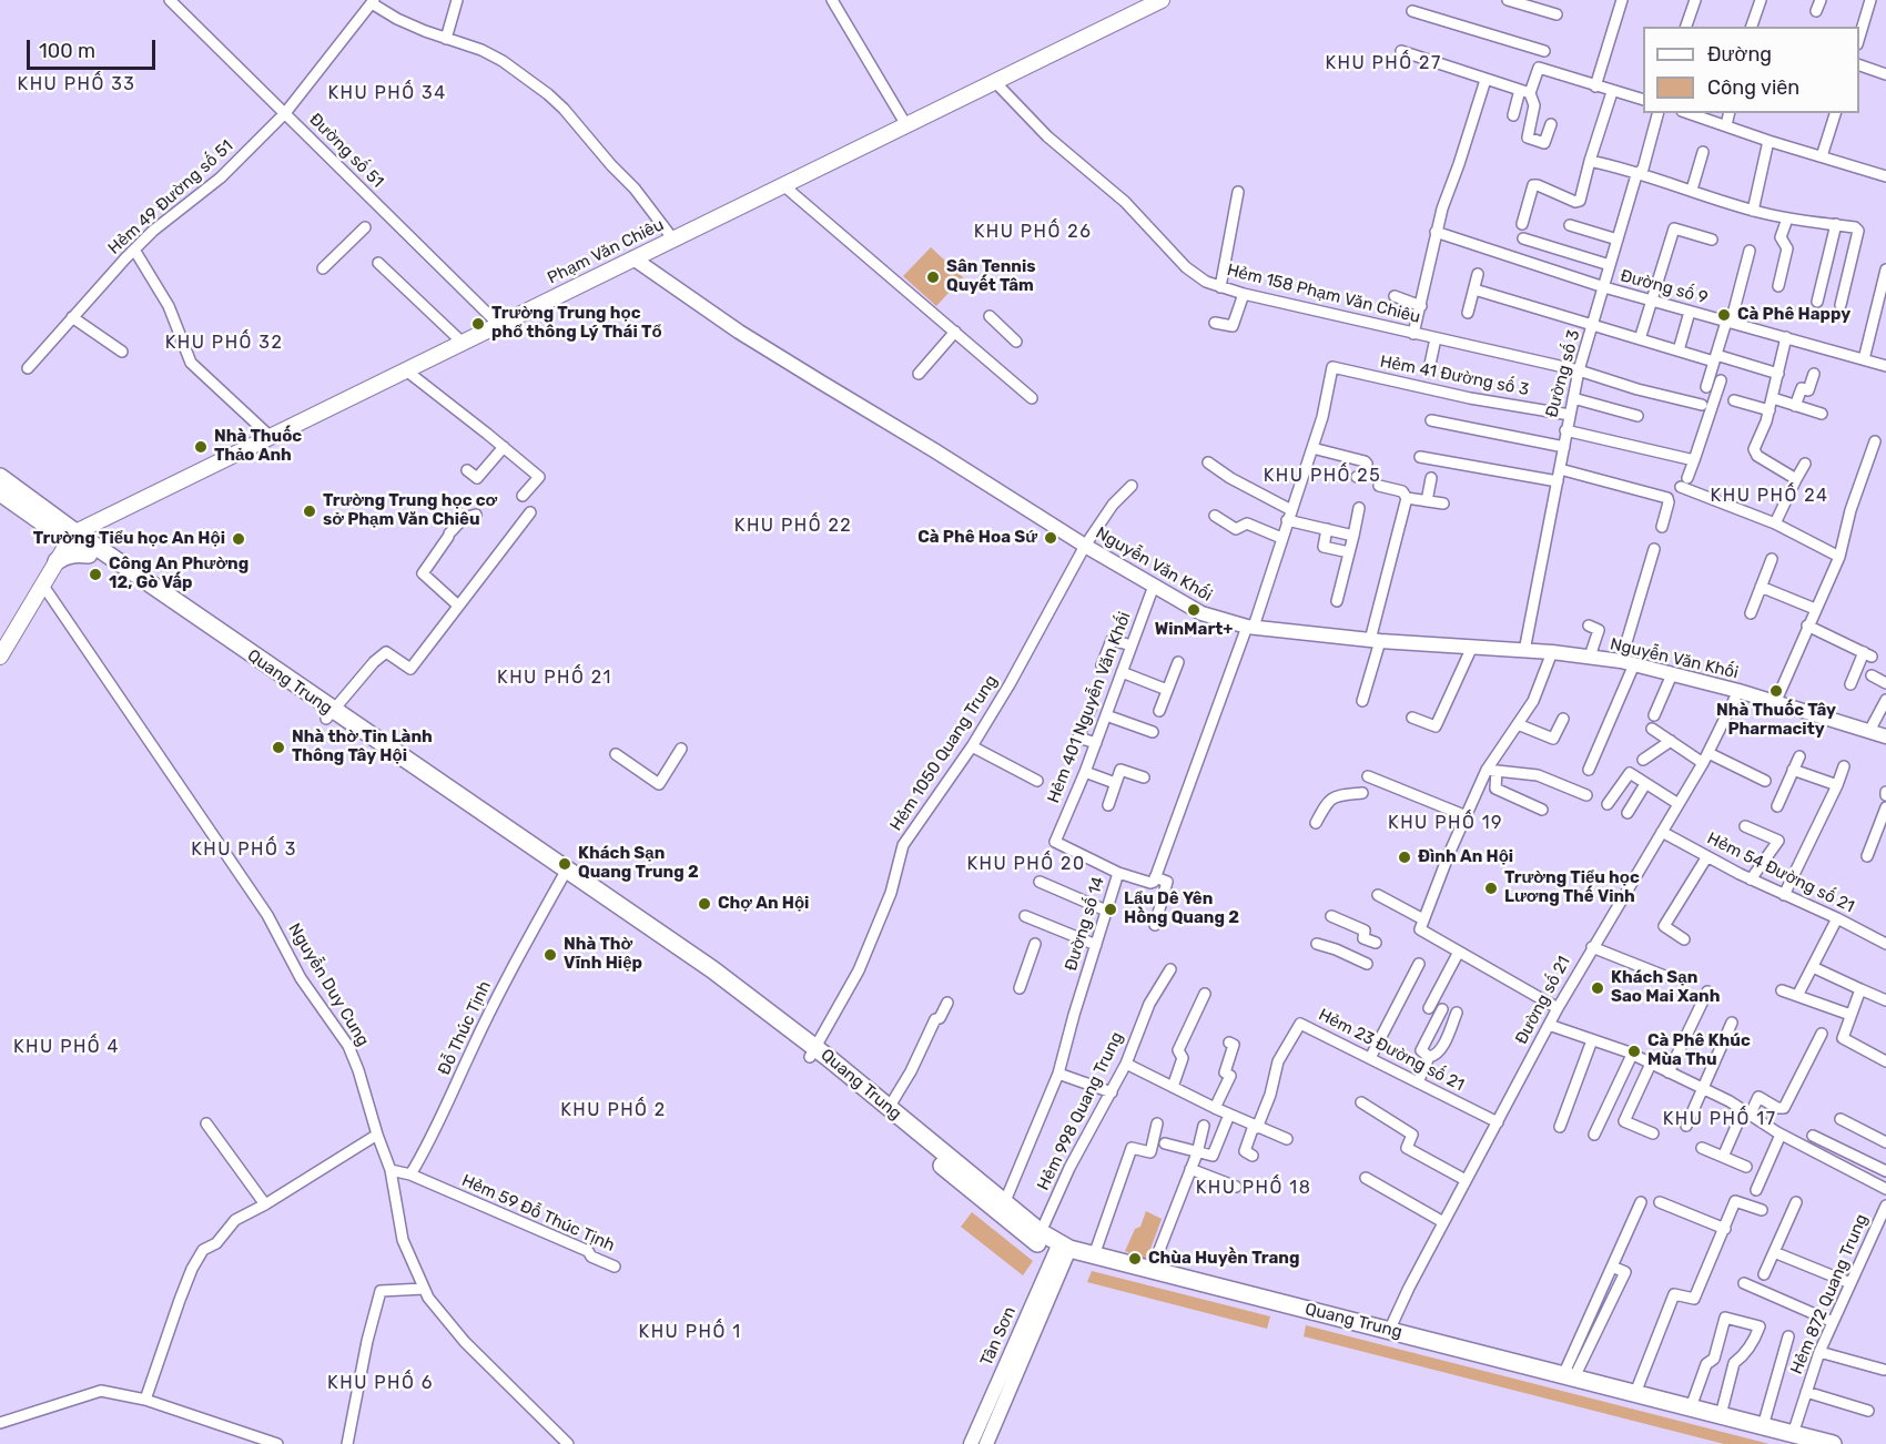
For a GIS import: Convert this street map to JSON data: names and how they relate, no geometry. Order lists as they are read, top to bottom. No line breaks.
{"streets":{"main road":["Phạm Văn Chiêu","Quang Trung"],"street":["Đường số 51","Hẻm 49 Đường số 51","Đường số 9","Hẻm 158 Phạm Văn Chiêu","Đường số 3","Hẻm 41 Đường số 3","Nguyễn Văn Khối","Hẻm 401 Nguyễn Văn Khối","Hẻm 1050 Quang Trung","Hẻm 54 Đường số 21","Đường số 14","Nguyễn Duy Cung","Đường số 21","Đỗ Thúc Tịnh","Hẻm 23 Đường số 21","Hẻm 998 Quang Trung","Hẻm 59 Đỗ Thúc Tịnh","Hẻm 872 Quang Trung","Tân Sơn"]},"crossings":[["Đường số 51","Hẻm 49 Đường số 51"],["Đường số 51","Phạm Văn Chiêu"],["Phạm Văn Chiêu","Hẻm 158 Phạm Văn Chiêu"],["Phạm Văn Chiêu","Nguyễn Văn Khối"],["Phạm Văn Chiêu","Quang Trung"],["Đường số 9","Đường số 3"],["Hẻm 158 Phạm Văn Chiêu","Đường số 3"],["Đường số 3","Hẻm 41 Đường số 3"],["Đường số 3","Nguyễn Văn Khối"],["Nguyễn Văn Khối","Hẻm 401 Nguyễn Văn Khối"],["Nguyễn Văn Khối","Hẻm 1050 Quang Trung"],["Nguyễn Văn Khối","Đường số 21"],["Quang Trung","Hẻm 1050 Quang Trung"],["Quang Trung","Đường số 14"],["Quang Trung","Đường số 21"],["Quang Trung","Đỗ Thúc Tịnh"],["Quang Trung","Hẻm 998 Quang Trung"],["Quang Trung","Hẻm 872 Quang Trung"],["Quang Trung","Tân Sơn"],["Hẻm 401 Nguyễn Văn Khối","Đường số 14"],["Hẻm 54 Đường số 21","Đường số 21"],["Đường số 21","Hẻm 23 Đường số 21"],["Đỗ Thúc Tịnh","Hẻm 59 Đỗ Thúc Tịnh"]],"districts":["KHU PHỐ 27","KHU PHỐ 33","KHU PHỐ 34","KHU PHỐ 26","KHU PHỐ 32","KHU PHỐ 25","KHU PHỐ 24","KHU PHỐ 22","KHU PHỐ 21","KHU PHỐ 19","KHU PHỐ 3","KHU PHỐ 20","KHU PHỐ 4","KHU PHỐ 2","KHU PHỐ 17","KHU PHỐ 18","KHU PHỐ 1","KHU PHỐ 6"],"places":["Sân Tennis Quyết Tâm","Cà Phê Happy","Trường Trung học phổ thông Lý Thái Tổ","Nhà Thuốc Thảo Anh","Trường Trung học cơ sở Phạm Văn Chiêu","Cà Phê Hoa Sứ","Trường Tiểu học An Hội","Công An Phường 12, Gò Vấp","WinMart+","Nhà Thuốc Tây Pharmacity","Nhà thờ Tin Lành Thông Tây Hội","Đình An Hội","Khách Sạn Quang Trung 2","Trường Tiểu học Lương Thế Vinh","Chợ An Hội","Lẩu Dê Yên Hồng Quang 2","Nhà Thờ Vĩnh Hiệp","Khách Sạn Sao Mai Xanh","Cà Phê Khúc Mùa Thu","Chùa Huyền Trang"],"legend":["Đường","Công viên"],"scale_bar":"100 m"}
